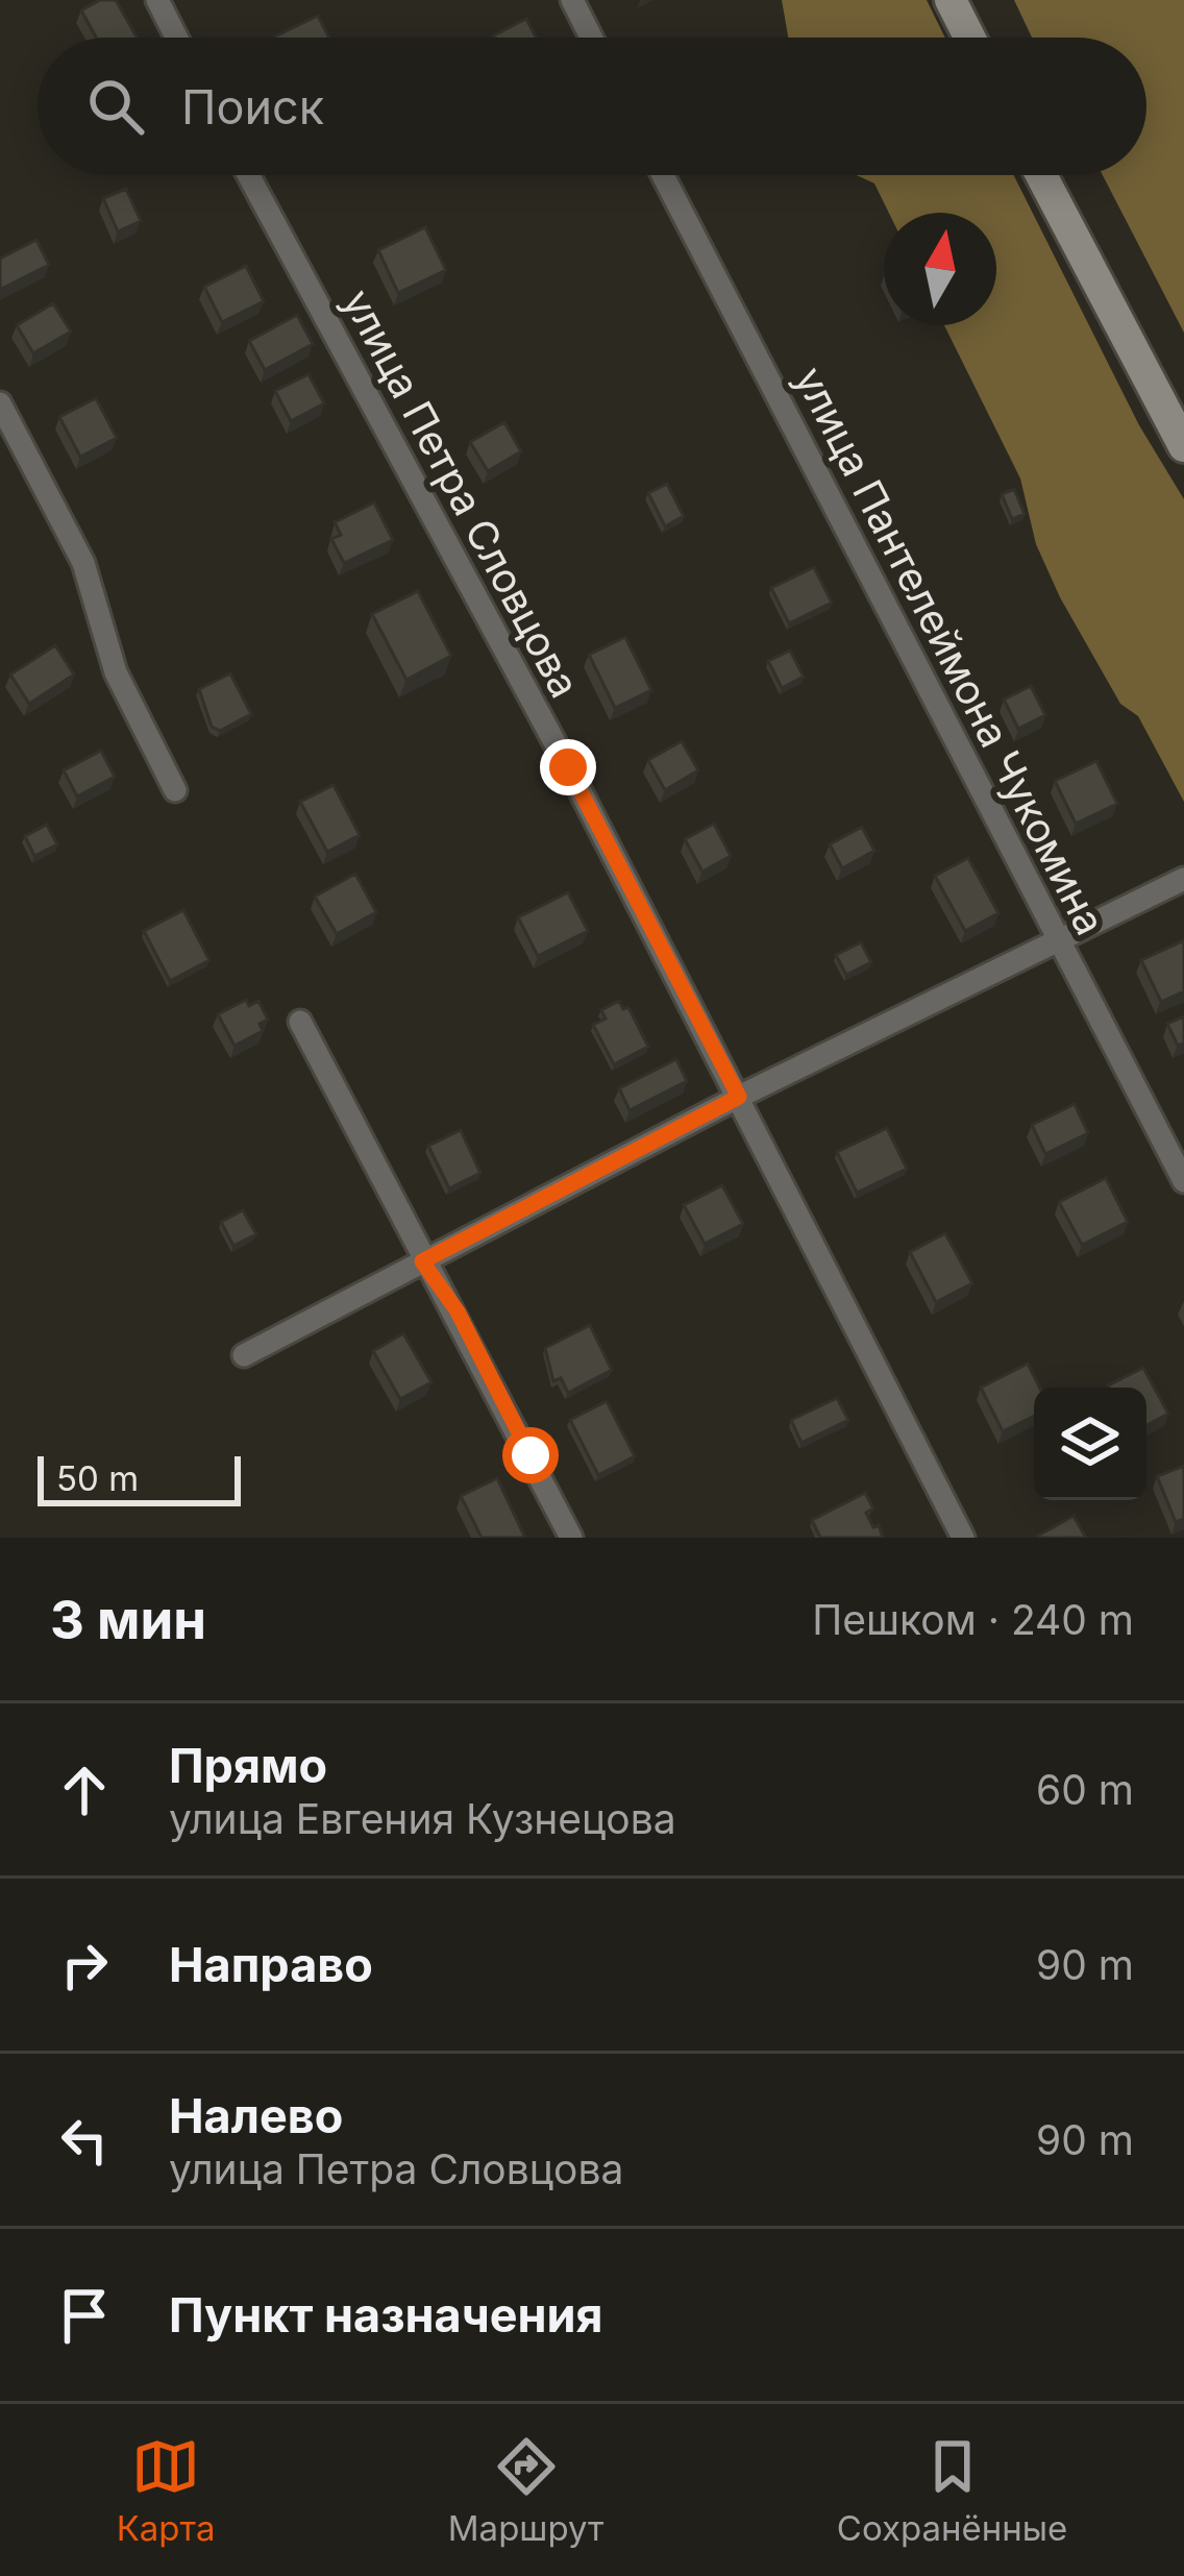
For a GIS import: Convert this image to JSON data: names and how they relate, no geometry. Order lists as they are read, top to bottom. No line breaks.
{"streets":{"street":["улица Петра Словцова","улица Пантелеймона Чукомина"]},"scale_bar":"50 m","north":"top","page":{"search":"Поиск","scale":"50 m","heading":["3 мин","Пешком · 240 m"],"list":[["Прямо","улица Евгения Кузнецова","60 m"],["Направо","90 m"],["Налево","улица Петра Словцова","90 m"],"Пункт назначения"],"nav":["Карта","Маршрут","Сохранённые"]}}
